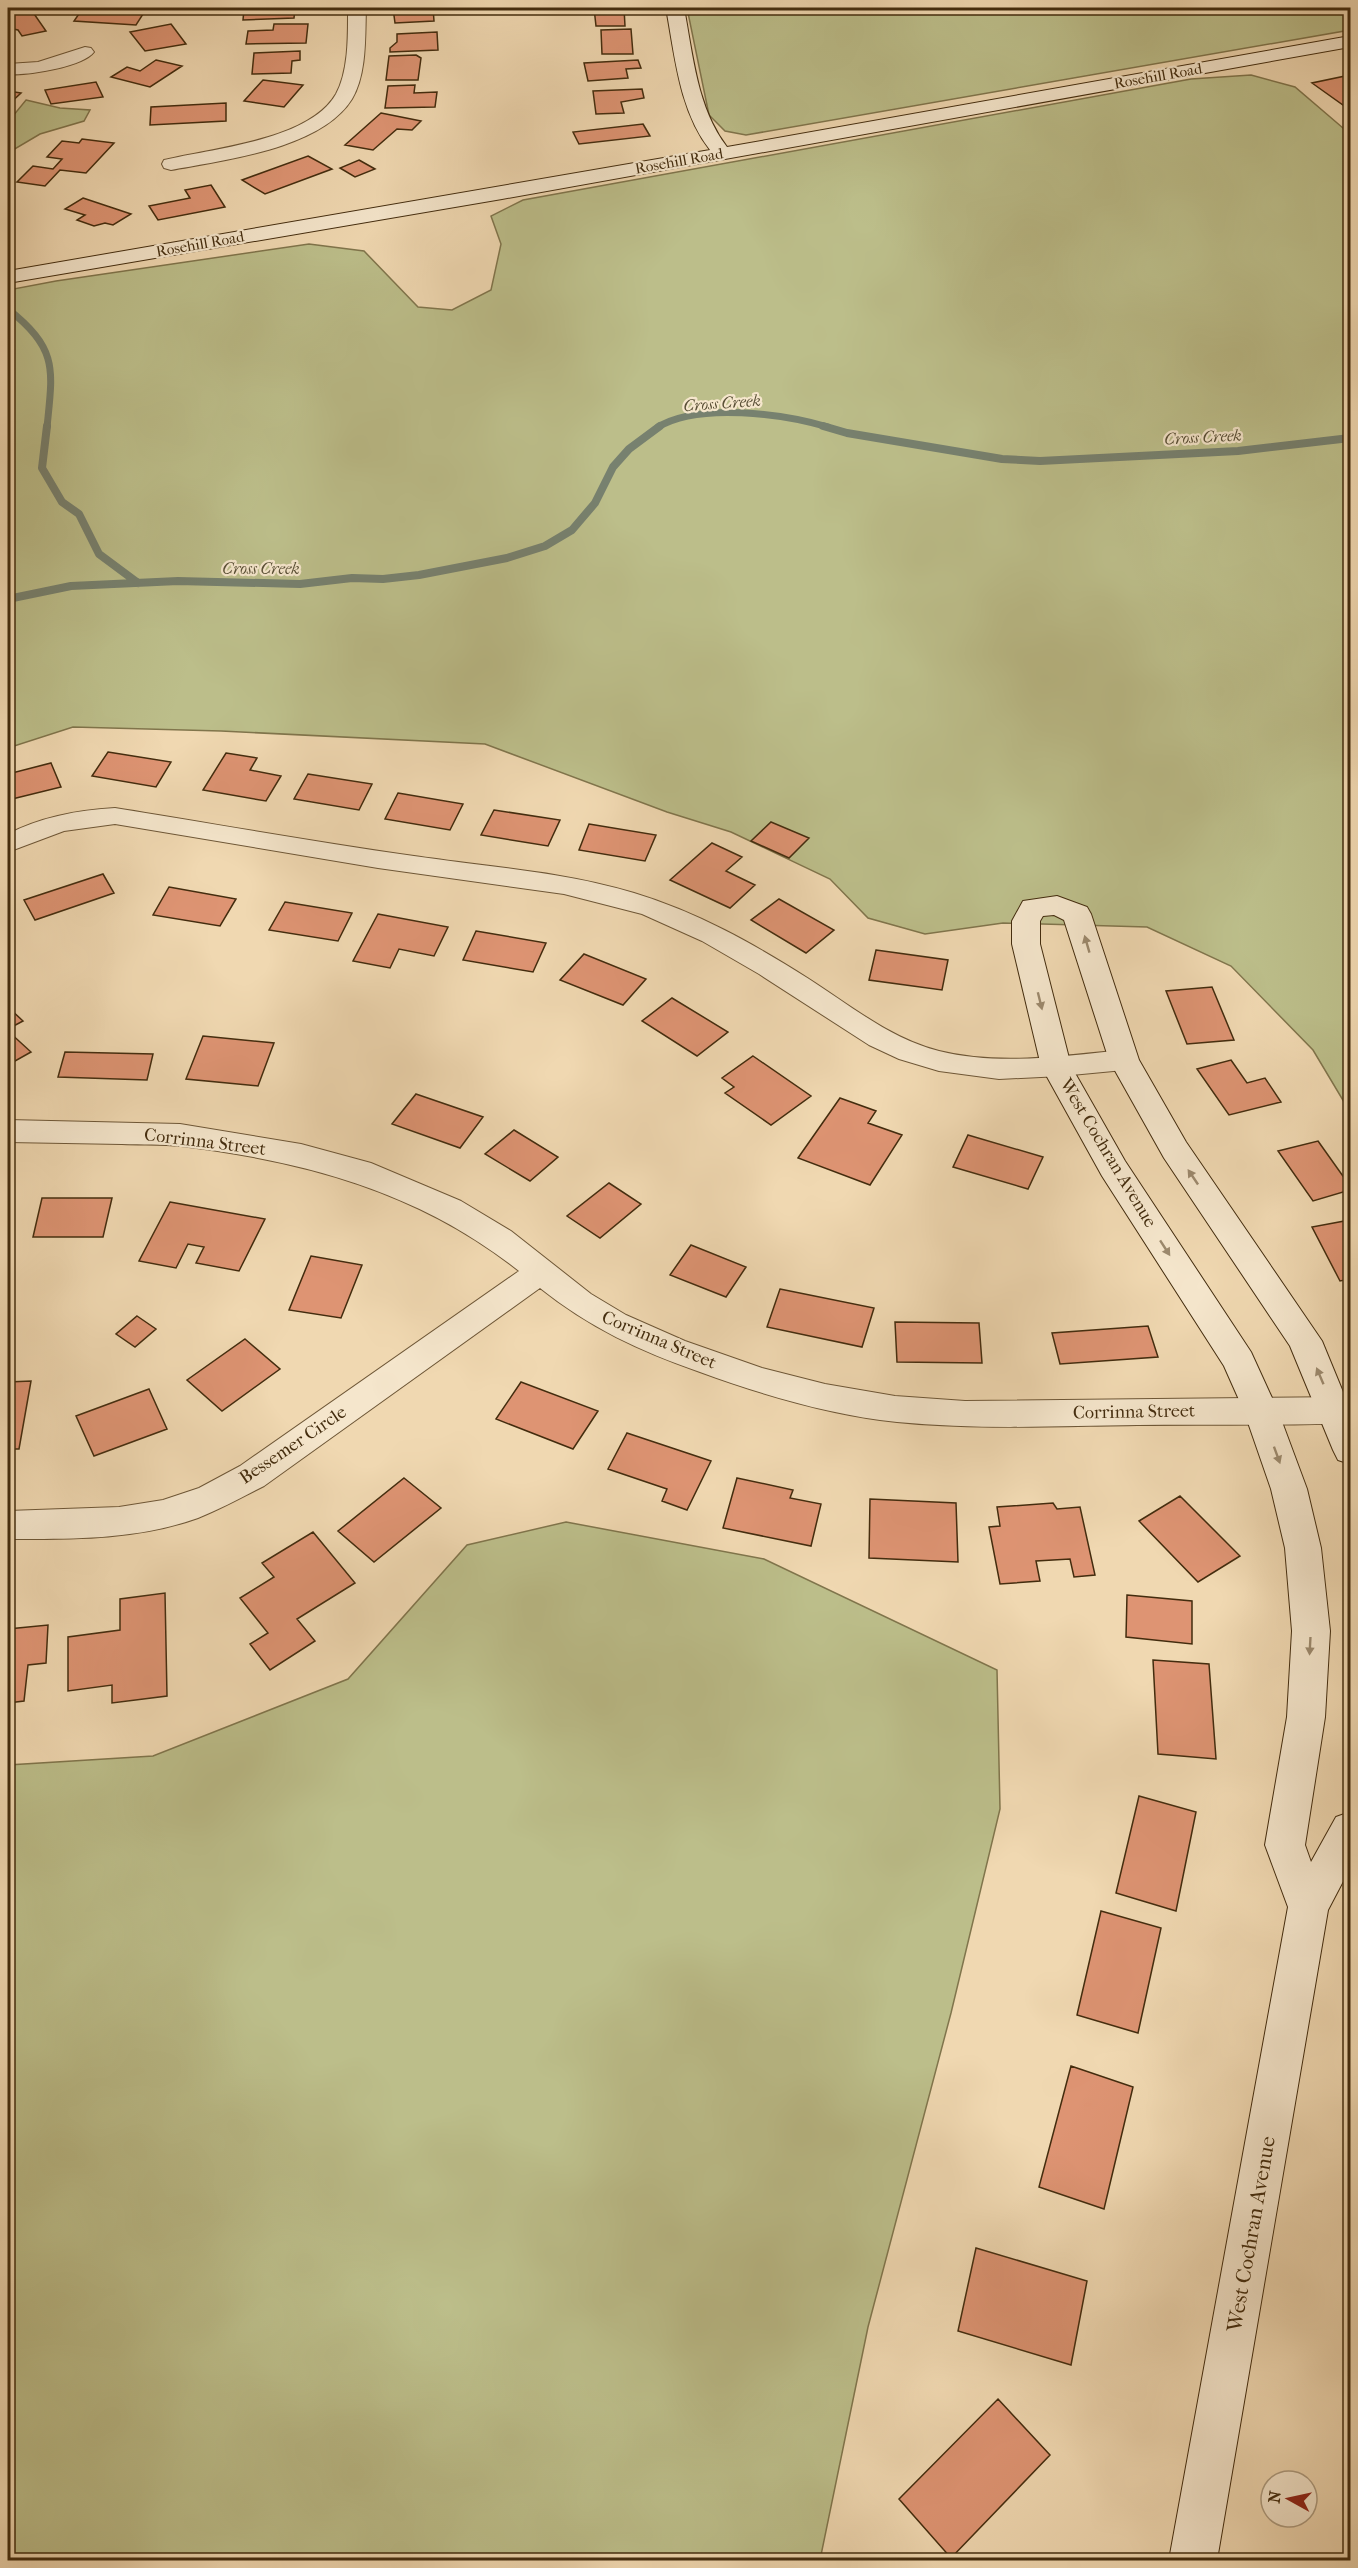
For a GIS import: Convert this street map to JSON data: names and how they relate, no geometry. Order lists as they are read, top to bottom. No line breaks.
{"streets":{"street":["Rosehill Road","Corrinna Street","West Cochran Avenue","Bessemer Circle"]},"crossings":[["Corrinna Street","West Cochran Avenue"],["Corrinna Street","Bessemer Circle"]],"water":["Cross Creek"],"north":"left"}
